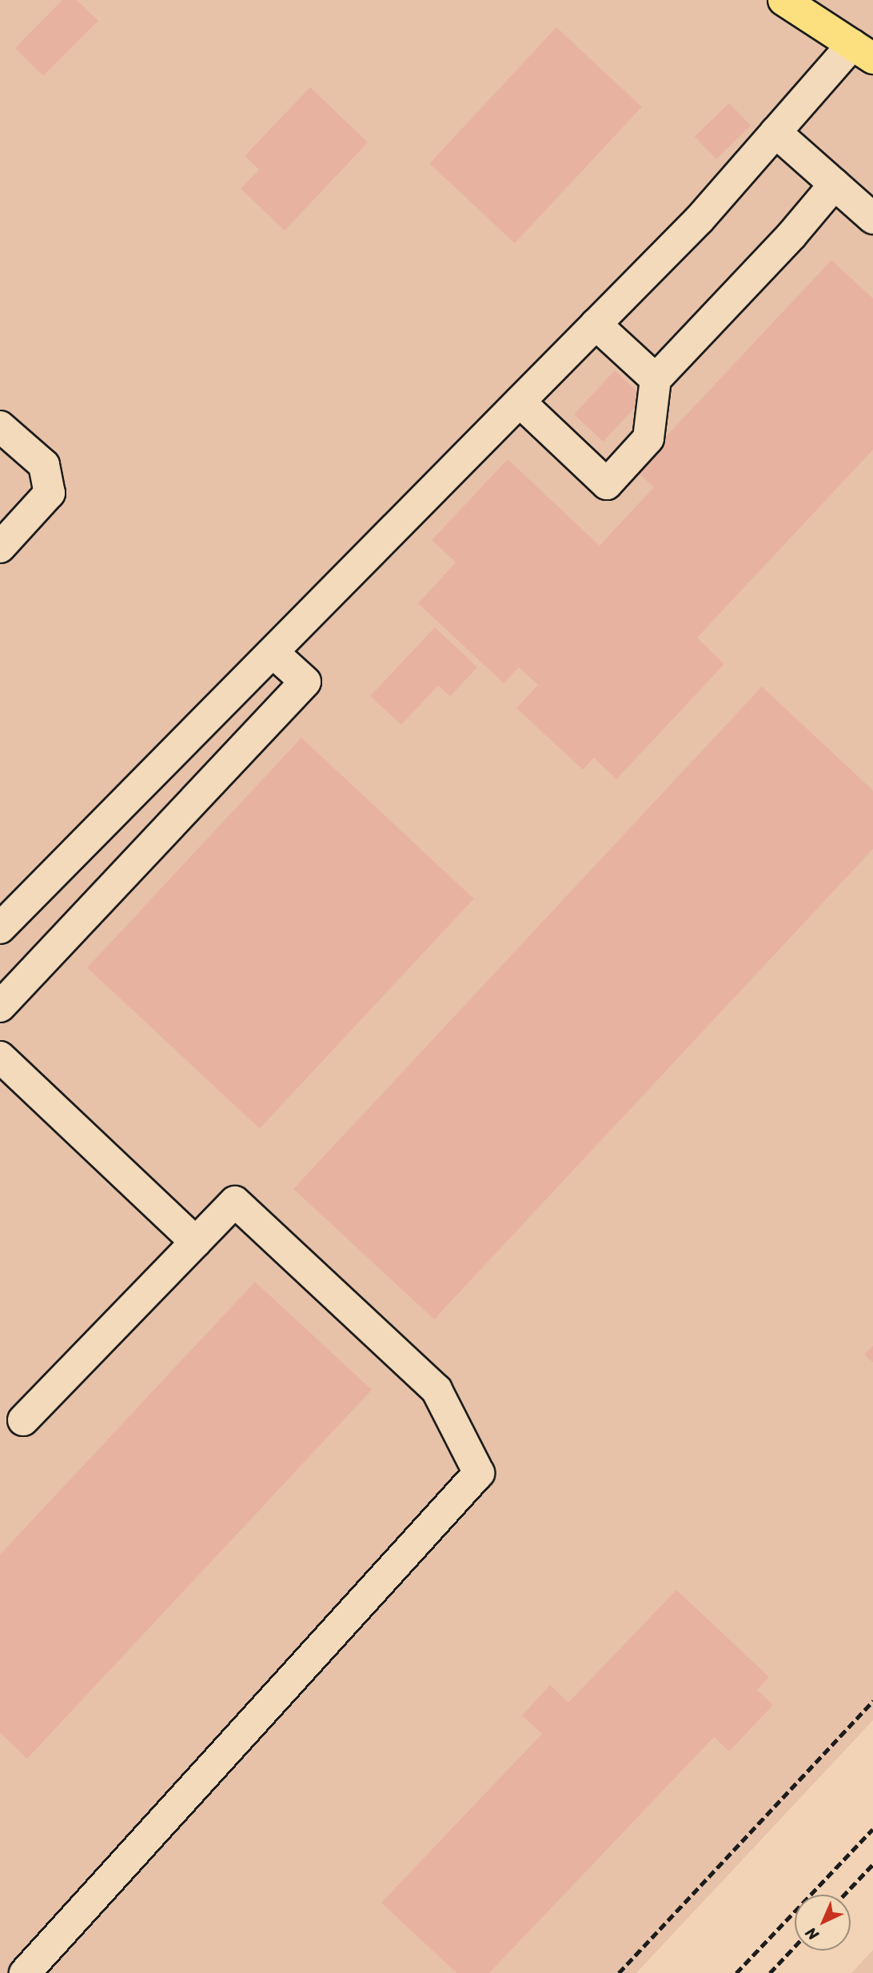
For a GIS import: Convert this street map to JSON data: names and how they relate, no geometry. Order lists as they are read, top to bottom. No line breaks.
{"north":"bottom left"}
